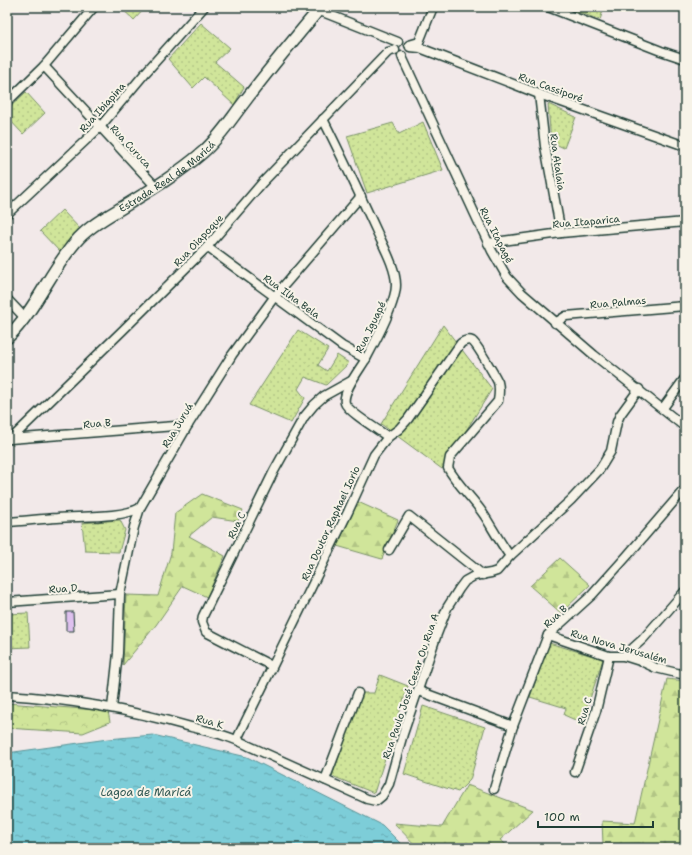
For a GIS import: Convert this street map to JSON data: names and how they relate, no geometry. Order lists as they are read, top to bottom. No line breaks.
{"streets":{"main road":["Estrada Real de Maricá"],"street":["Rua Cassiporé","Rua Ibiapina","Rua Curuca","Rua Atalaia","Rua Itaparica","Rua Itapagé","Rua Oiapoque","Rua Ilha Bela","Rua Palmas","Rua Iguapé","Rua B","Rua Juruá","Rua Doutor Raphael Iorio","Rua C","Rua D","Rua Nova Jerusalém","Rua Paulo José Cesar Ou Rua A","Rua K"]},"crossings":[["Rua Cassiporé","Rua Atalaia"],["Rua Cassiporé","Estrada Real de Maricá"],["Rua Cassiporé","Rua Itapagé"],["Rua Cassiporé","Rua Oiapoque"],["Rua Ibiapina","Rua Curuca"],["Rua Curuca","Estrada Real de Maricá"],["Rua Atalaia","Rua Itaparica"],["Rua Itaparica","Rua Itapagé"],["Rua Itapagé","Rua Oiapoque"],["Rua Itapagé","Rua Palmas"],["Rua Itapagé","Rua Paulo José Cesar Ou Rua A"],["Rua Oiapoque","Rua Ilha Bela"],["Rua Oiapoque","Rua Iguapé"],["Rua Oiapoque","Rua B"],["Rua Ilha Bela","Rua Iguapé"],["Rua Ilha Bela","Rua Juruá"],["Rua Iguapé","Rua Juruá"],["Rua Iguapé","Rua Doutor Raphael Iorio"],["Rua Iguapé","Rua C"],["Rua B","Rua Juruá"],["Rua B","Rua Nova Jerusalém"],["Rua Juruá","Rua D"],["Rua Juruá","Rua K"],["Rua Doutor Raphael Iorio","Rua C"],["Rua Doutor Raphael Iorio","Rua Paulo José Cesar Ou Rua A"],["Rua Doutor Raphael Iorio","Rua K"],["Rua C","Rua Nova Jerusalém"],["Rua Paulo José Cesar Ou Rua A","Rua K"]],"water":["Lagoa de Maricá"],"scale_bar":"100 m"}
